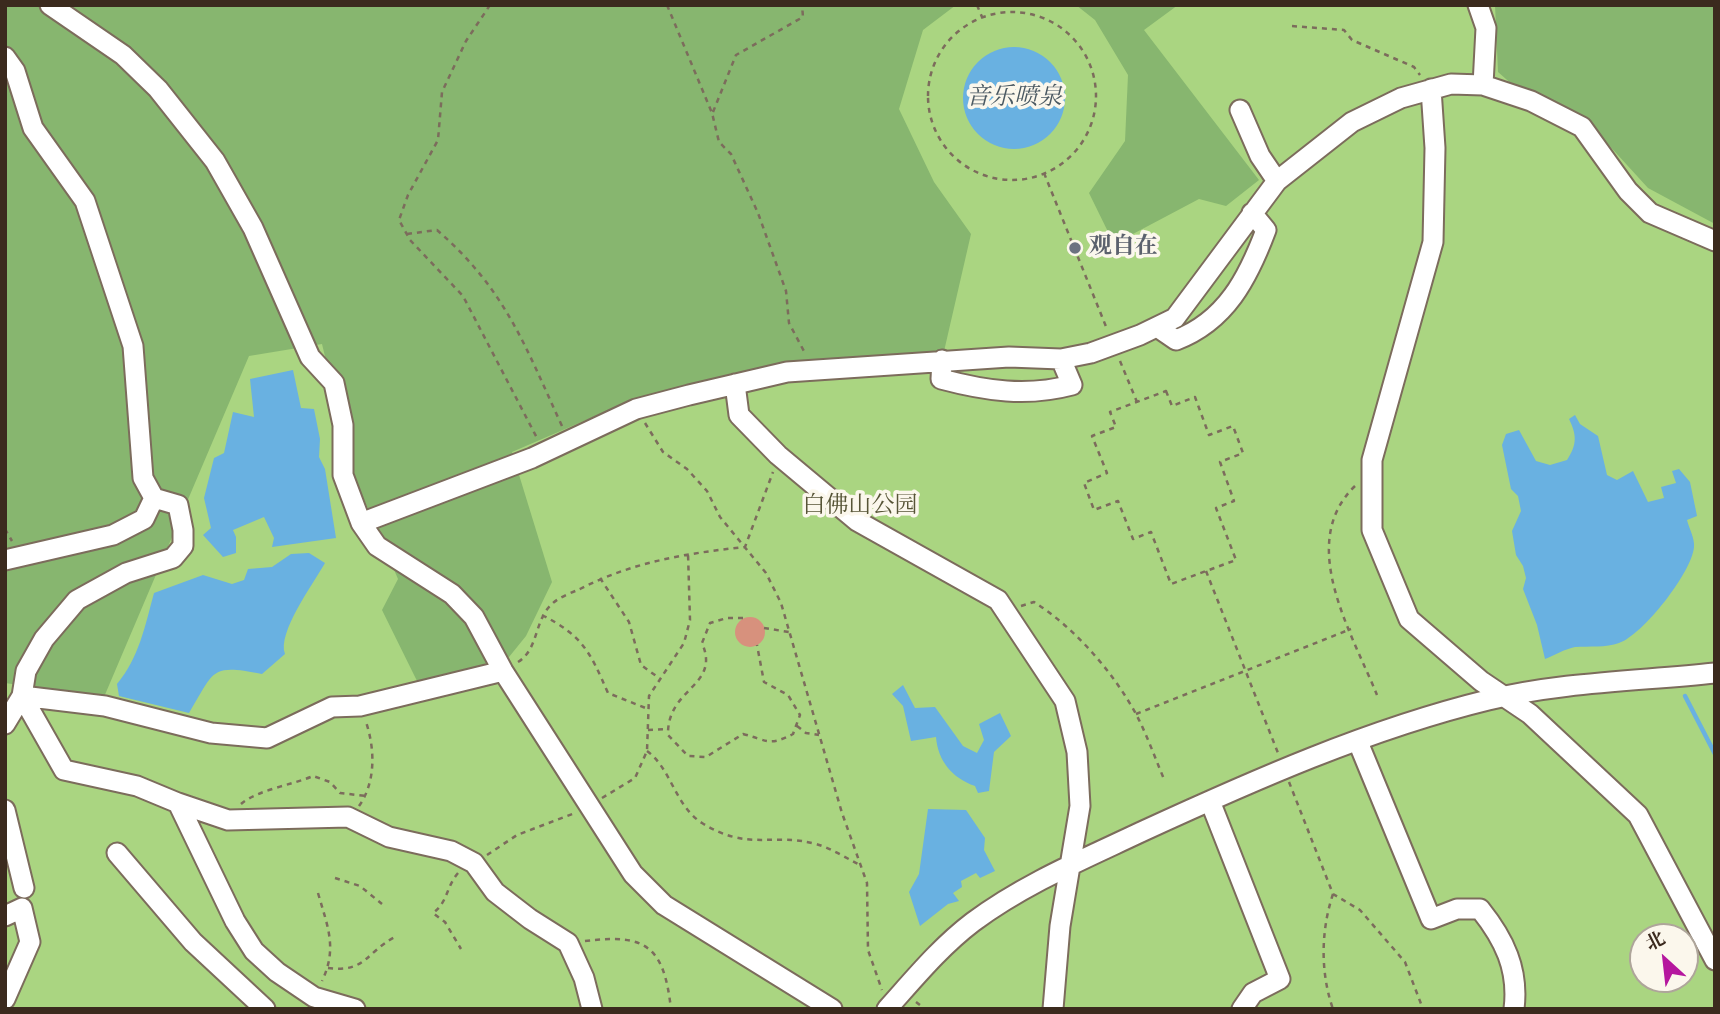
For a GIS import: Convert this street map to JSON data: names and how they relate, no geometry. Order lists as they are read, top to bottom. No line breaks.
{"water":["音乐喷泉"],"parks":["白佛山公园"],"places":["观自在"],"north":"top left"}
